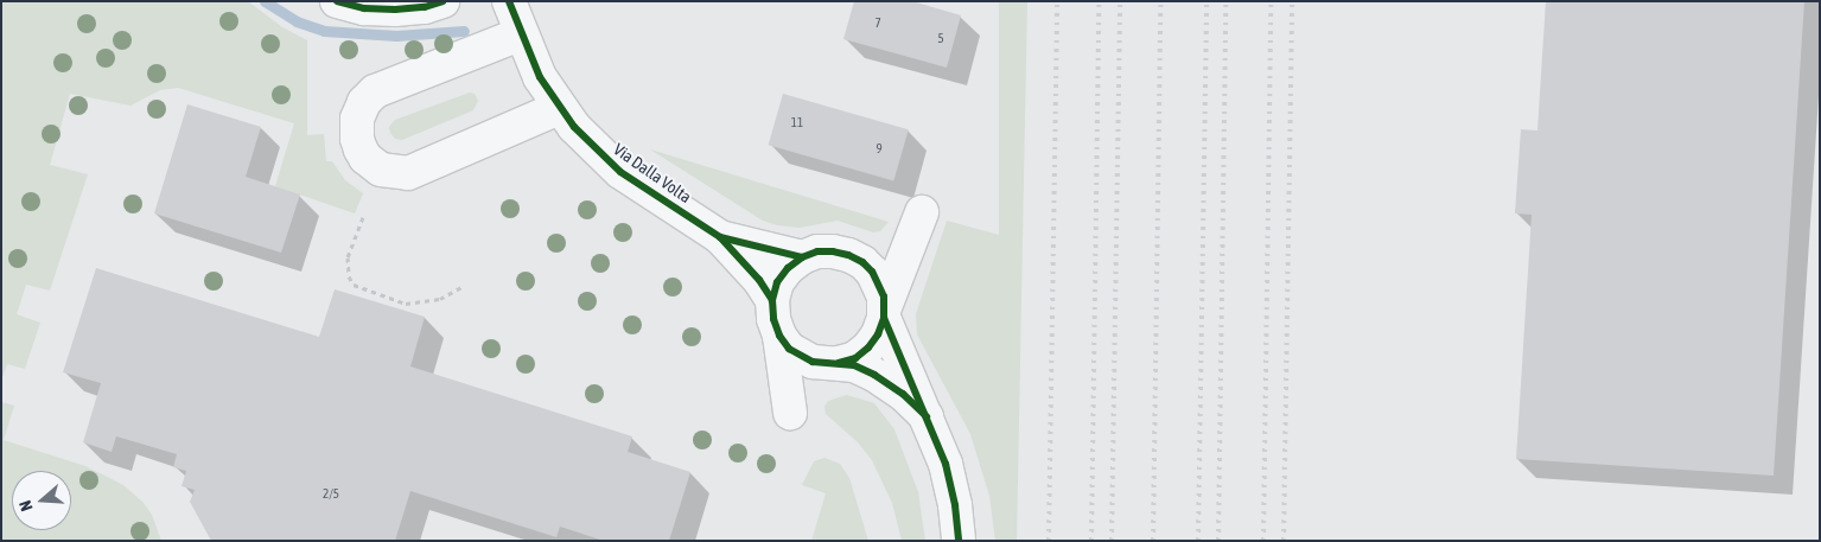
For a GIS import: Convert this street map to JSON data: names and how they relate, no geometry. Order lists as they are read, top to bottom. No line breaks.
{"streets":{"street":["Via Dalla Volta"]},"house_numbers":["7","5","11","9","2/5"],"north":"left"}
